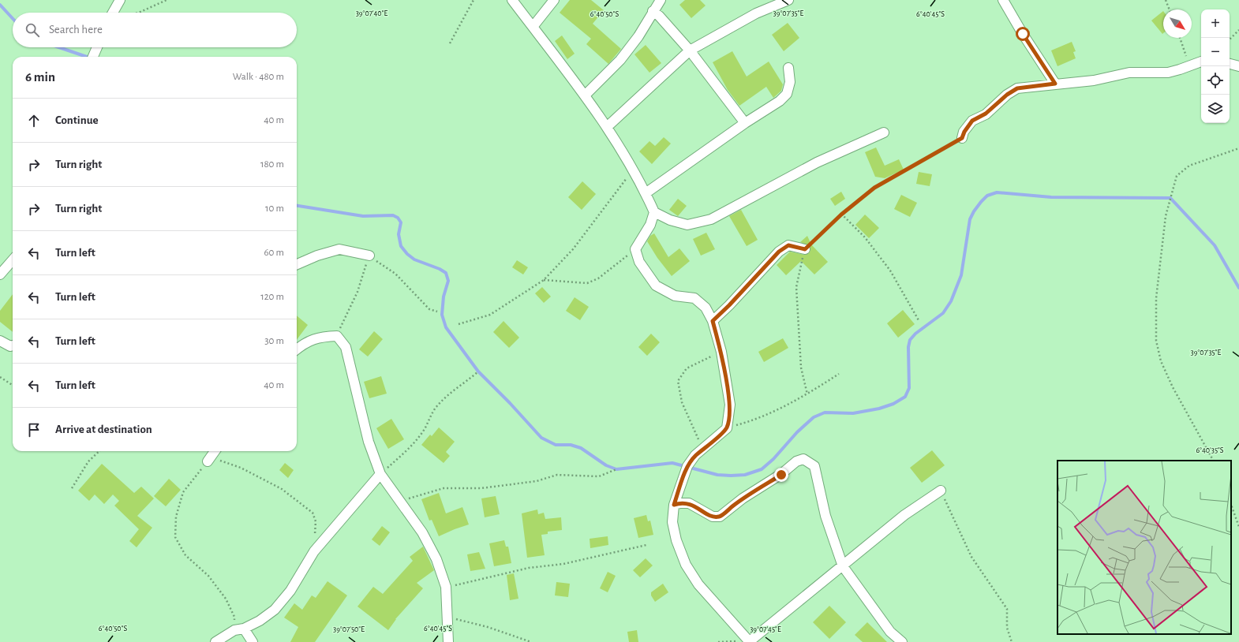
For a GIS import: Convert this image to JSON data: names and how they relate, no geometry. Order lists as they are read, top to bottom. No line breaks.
{"north":"bottom right","page":{"map_buttons":["+","−"],"search":"Search here","heading":["6 min","Walk · 480 m"],"list":[["Continue","40 m"],["Turn right","180 m"],["Turn right","10 m"],["Turn left","60 m"],["Turn left","120 m"],["Turn left","30 m"],["Turn left","40 m"],"Arrive at destination"]},"coordinates":["39°07'40\"E","39°07'35\"E","6°40'50\"S","6°40'45\"S","6°40'35\"S","39°07'50\"E","39°07'45\"E"]}
